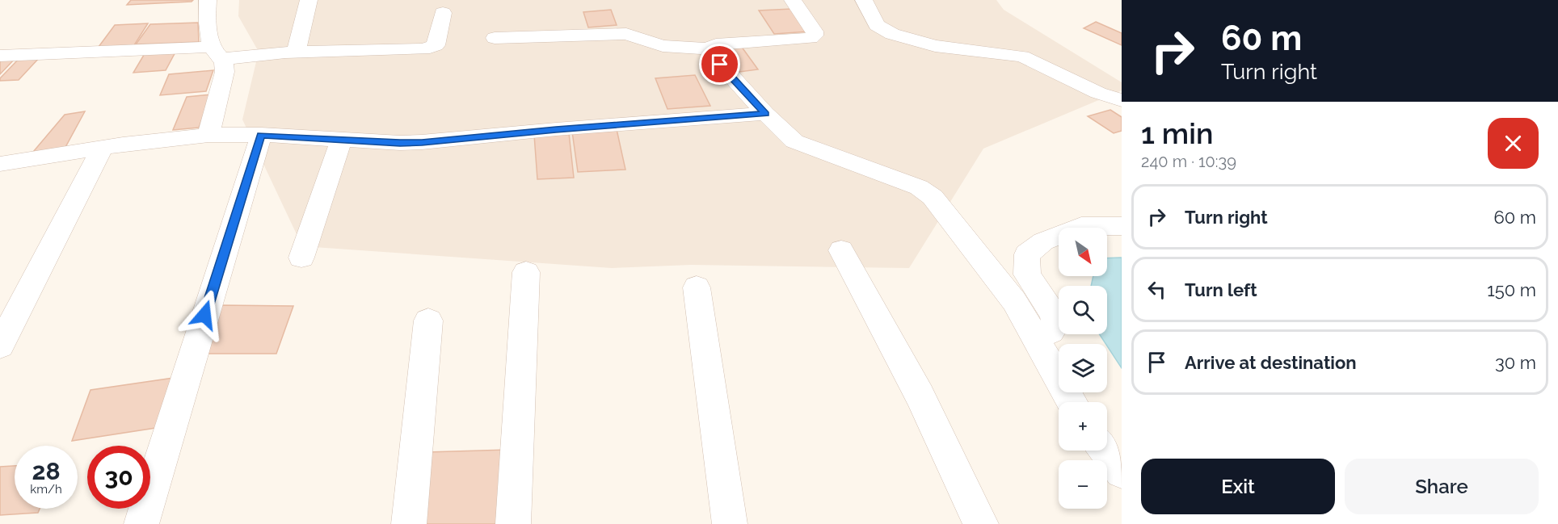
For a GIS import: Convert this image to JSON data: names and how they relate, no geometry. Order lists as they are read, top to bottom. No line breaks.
{"north":"bottom right","page":{"turn":["60 m","Turn right"],"heading":["1 min","240 m · 10:39"],"list":[{"name":"Turn right","value":"60 m"},{"name":"Turn left","value":"150 m"},{"name":"Arrive at destination","value":"30 m"}],"map_buttons":["+","−"],"speed":"28 km/h","limit":"30","buttons":["Exit","Share"]}}
